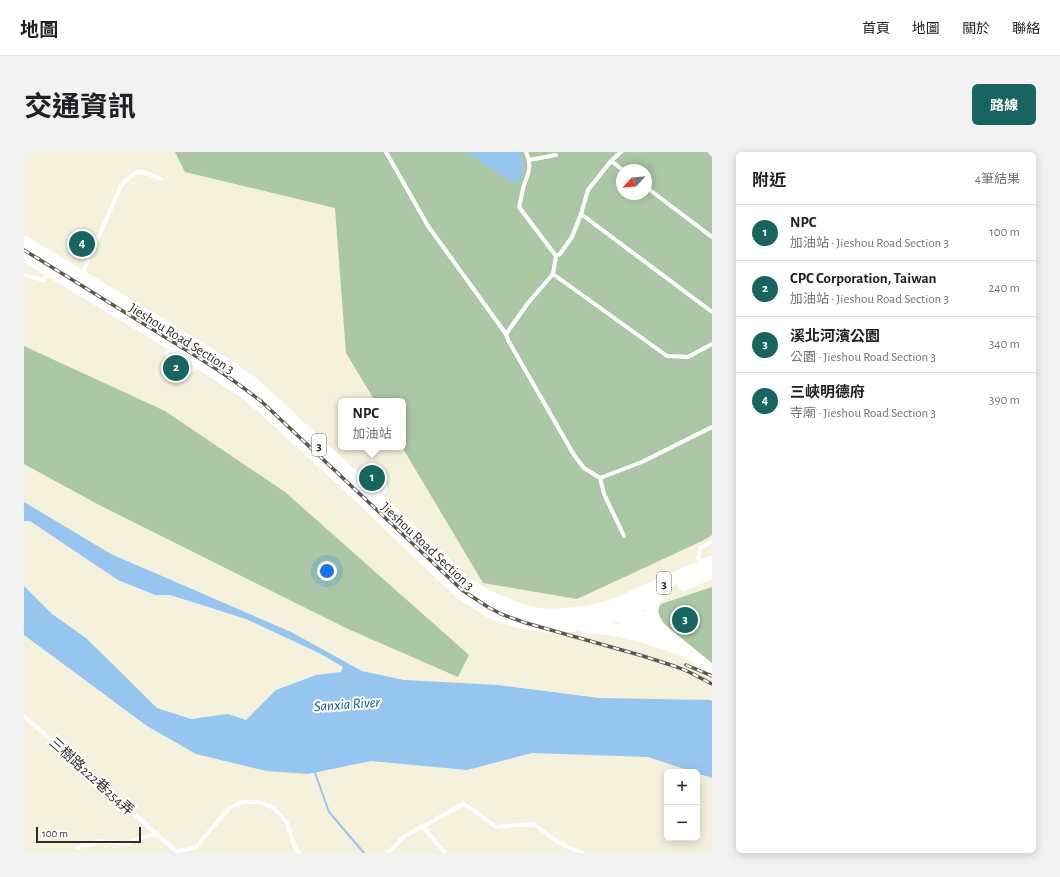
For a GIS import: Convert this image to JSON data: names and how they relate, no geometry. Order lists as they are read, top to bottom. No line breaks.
{"streets":{"main road":["Jieshou Road Section 3","3"],"lane":["三樹路222巷254弄"]},"water":["Sanxia River"],"scale_bar":"100 m","north":"bottom left","page":{"header":"地圖","nav":["首頁","地圖","關於","聯絡"],"title":"交通資訊","buttons":"路線","heading":["附近","4筆結果"],"list":[{"mark":"1","name":"NPC","note":"加油站 · Jieshou Road Section 3","value":"100 m"},{"mark":"2","name":"CPC Corporation, Taiwan","note":"加油站 · Jieshou Road Section 3","value":"240 m"},{"mark":"3","name":"溪北河濱公園","note":"公園 · Jieshou Road Section 3","value":"340 m"},{"mark":"4","name":"三峽明德府","note":"寺廟 · Jieshou Road Section 3","value":"390 m"}],"pins":["4","2","1","3"],"popup":["NPC","加油站"],"map_buttons":["+","−"],"scale":"100 m"}}
